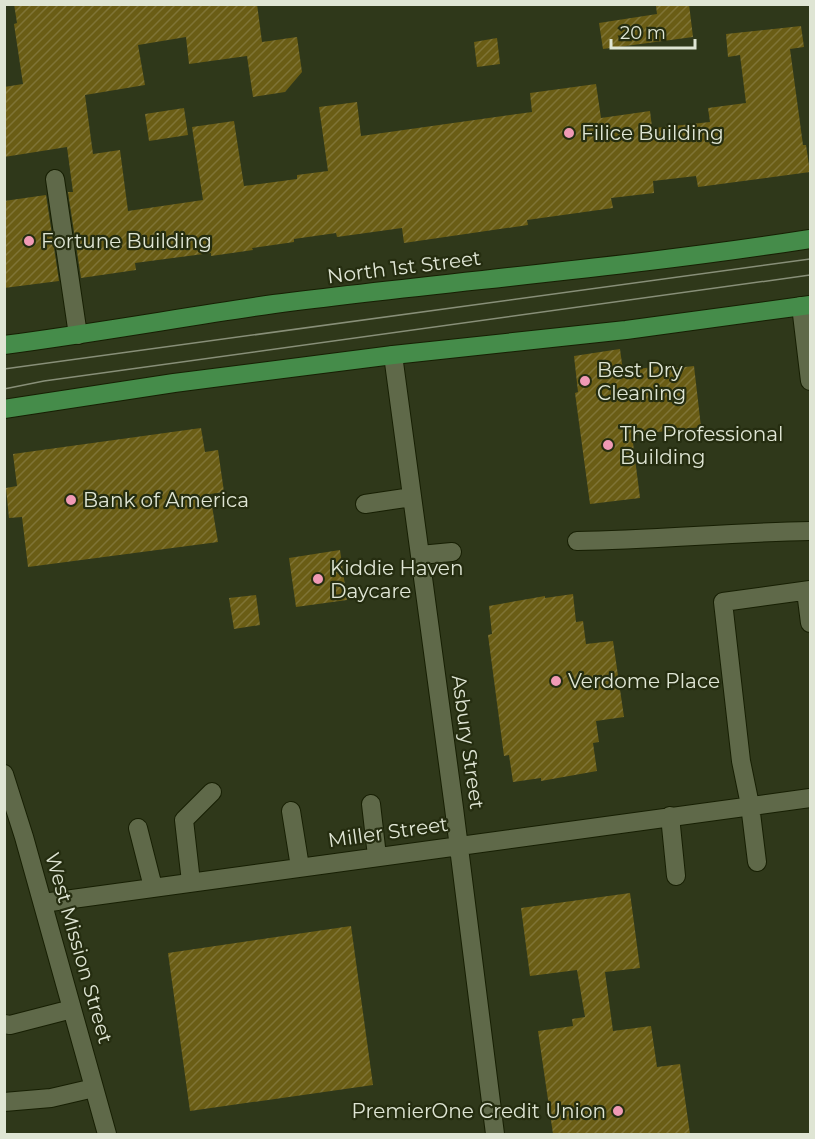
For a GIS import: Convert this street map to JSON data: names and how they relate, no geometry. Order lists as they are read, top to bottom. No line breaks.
{"streets":{"main road":["North 1st Street"],"street":["Asbury Street","Miller Street","West Mission Street"]},"crossings":[["Asbury Street","Miller Street"],["Miller Street","West Mission Street"]],"places":["Filice Building","Fortune Building","Best Dry Cleaning","The Professional Building","Bank of America","Kiddie Haven Daycare","Verdome Place","PremierOne Credit Union"],"scale_bar":"20 m"}
